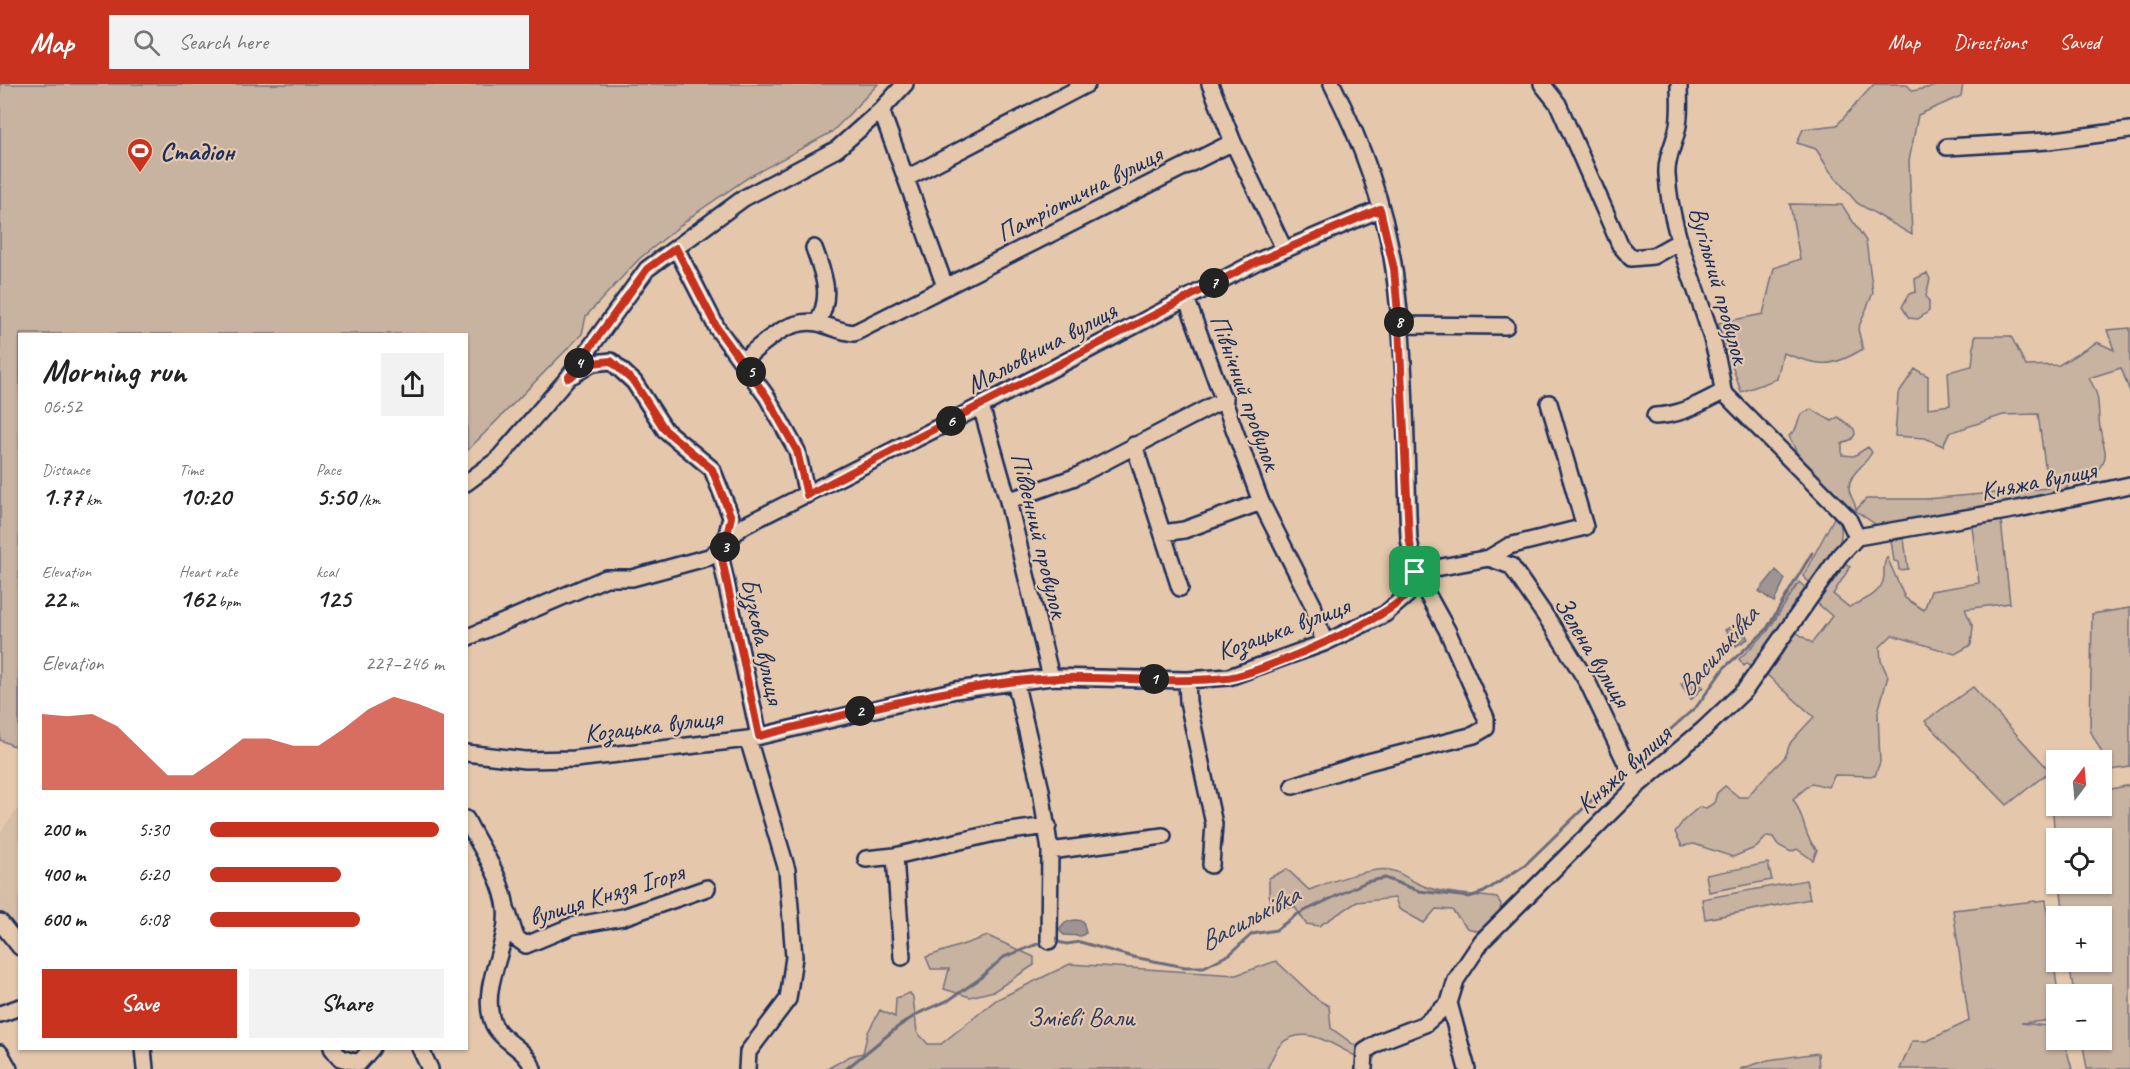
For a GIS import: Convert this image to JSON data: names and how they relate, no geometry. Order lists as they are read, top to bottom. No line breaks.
{"streets":{"street":["Патріотична вулиця","Вугільний провулок","Мальовнича вулиця","Північний провулок","Княжа вулиця","Південний провулок","Козацька вулиця","Бузкова вулиця","Зелена вулиця","вулиця Князя Ігоря"]},"crossings":[["Мальовнича вулиця","Північний провулок"],["Мальовнича вулиця","Південний провулок"],["Мальовнича вулиця","Бузкова вулиця"],["Північний провулок","Козацька вулиця"],["Княжа вулиця","Зелена вулиця"],["Південний провулок","Козацька вулиця"],["Козацька вулиця","Бузкова вулиця"]],"water":["Васильківка"],"parks":["Змієві Вали"],"places":{"sports":["Стадіон"]},"north":"top","page":{"header":"Map","search":"Search here","nav":["Map","Directions","Saved"],"pins":["7","8","4","5","6","3","1","2"],"heading":["Morning run","06:52"],"stats":[["Distance","1.77 km"],["Time","10:20"],["Pace","5:50 /km"],["Elevation","22 m"],["Heart rate","162 bpm"],["kcal","125"]],"chart":["Elevation","227–246 m"],"map_buttons":["+","−"],"list":[{"name":"200 m","note":"5:30"},{"name":"400 m","note":"6:20"},{"name":"600 m","note":"6:08"}],"buttons":["Save","Share"]}}
